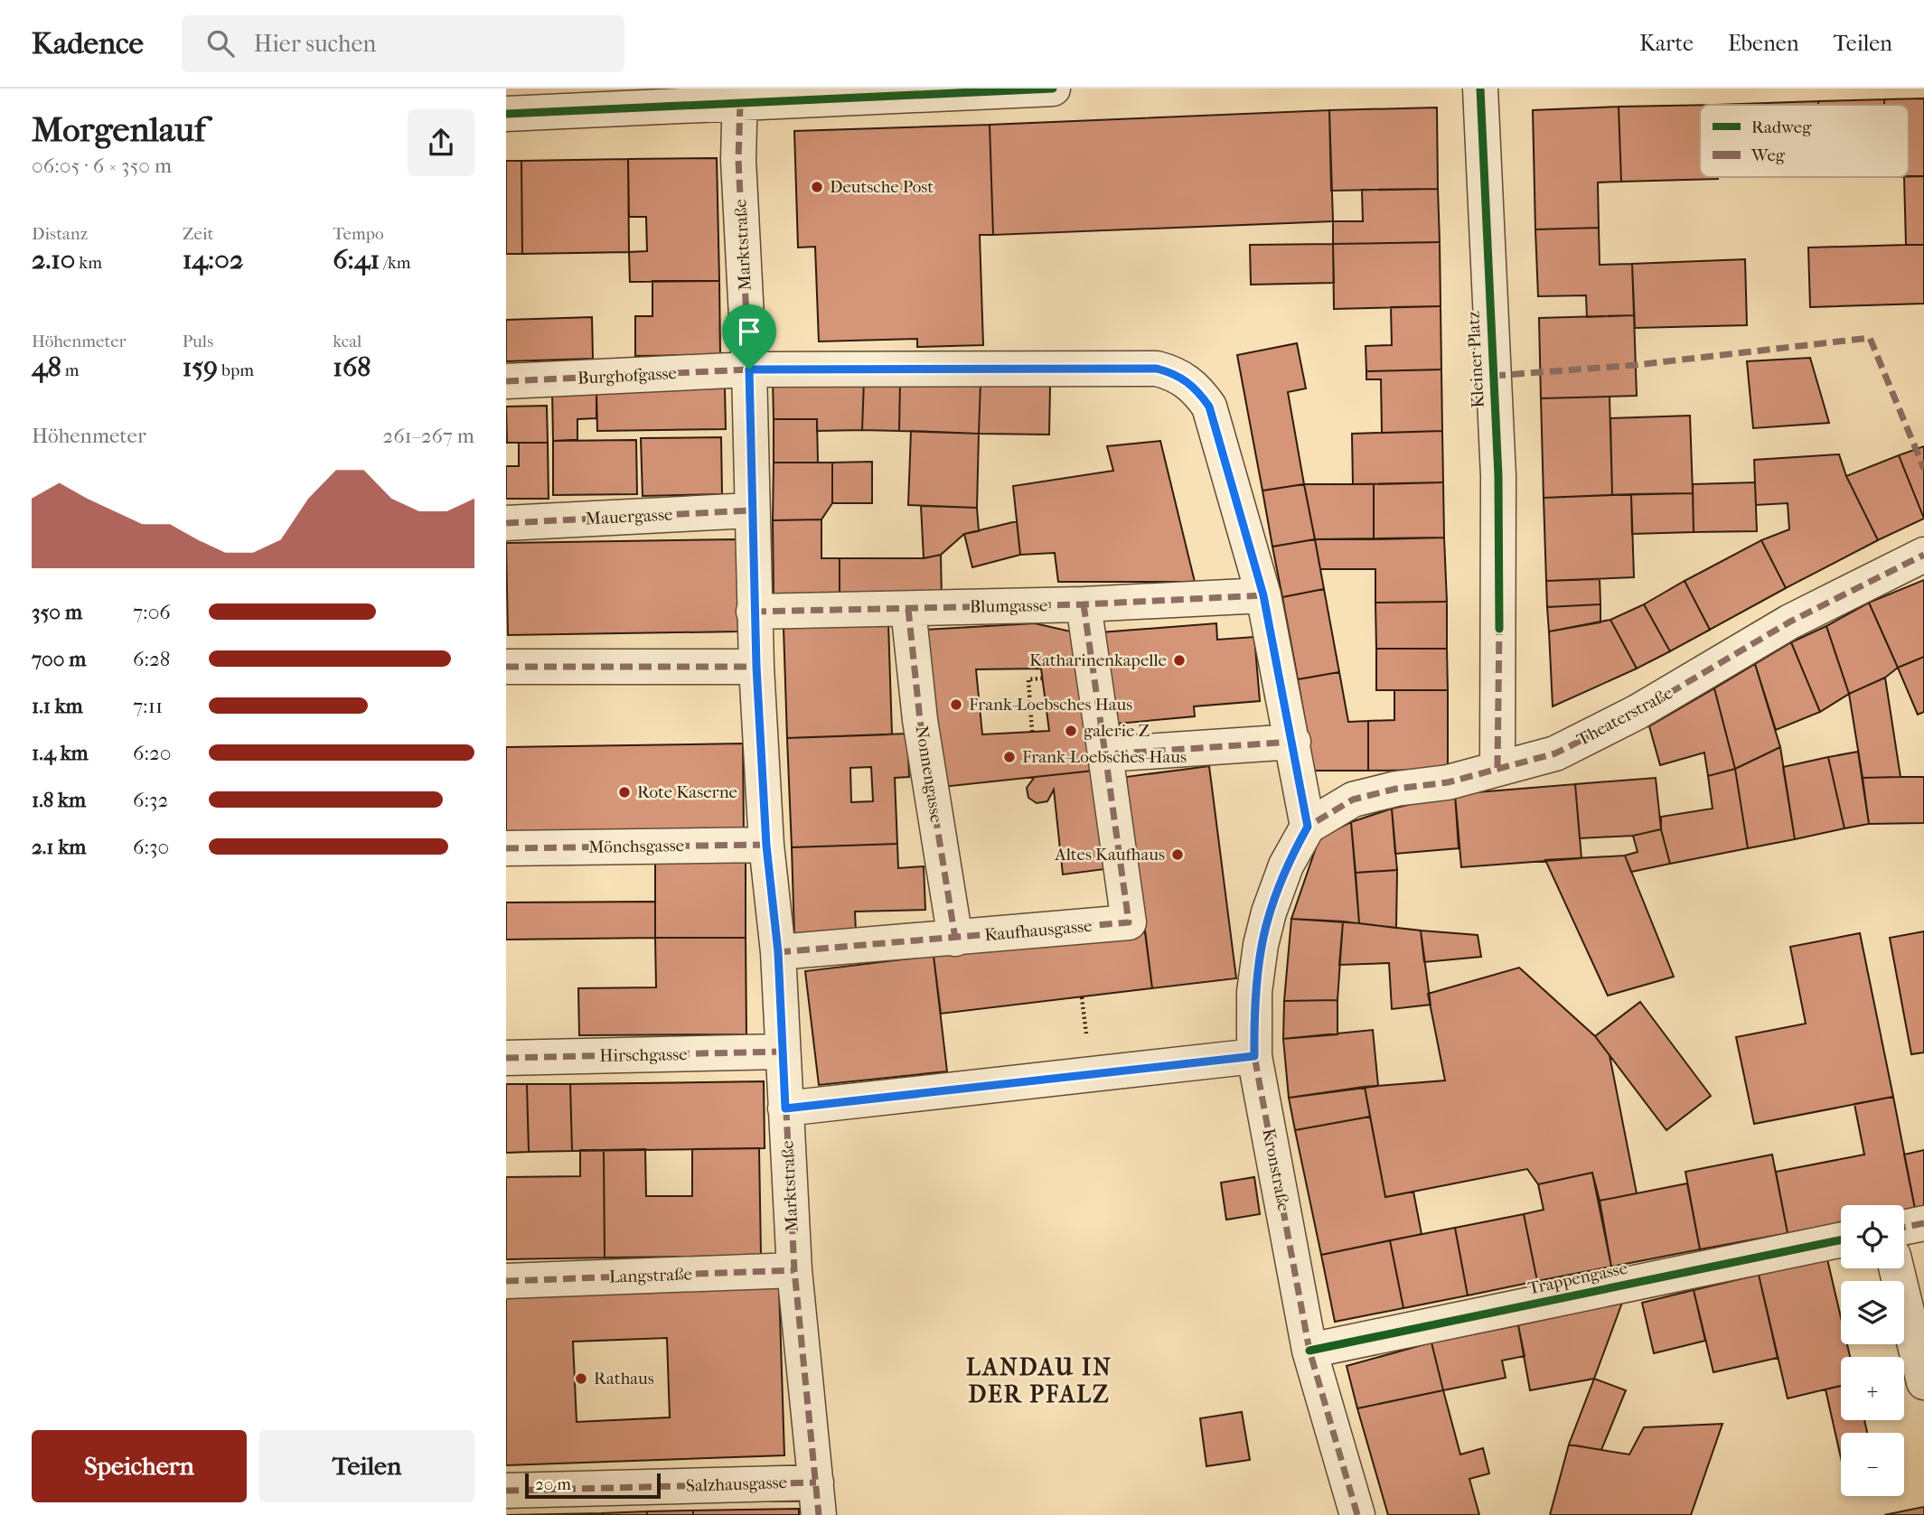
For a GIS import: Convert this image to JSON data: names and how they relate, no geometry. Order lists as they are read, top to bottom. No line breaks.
{"streets":{"street":["Marktstraße","Kleiner Platz","Burghofgasse","Mauergasse","Blumgasse","Theaterstraße","Nonnengasse","Mönchsgasse","Kaufhausgasse","Hirschgasse","Kronstraße","Langstraße","Trappengasse","Salzhausgasse"]},"crossings":[["Marktstraße","Burghofgasse"],["Marktstraße","Mauergasse"],["Marktstraße","Blumgasse"],["Marktstraße","Mönchsgasse"],["Marktstraße","Kaufhausgasse"],["Marktstraße","Hirschgasse"],["Marktstraße","Langstraße"],["Marktstraße","Salzhausgasse"],["Kleiner Platz","Theaterstraße"],["Burghofgasse","Blumgasse"],["Burghofgasse","Theaterstraße"],["Burghofgasse","Kronstraße"],["Blumgasse","Nonnengasse"],["Blumgasse","Kaufhausgasse"],["Theaterstraße","Kronstraße"],["Nonnengasse","Kaufhausgasse"],["Kronstraße","Trappengasse"]],"districts":["LANDAU IN DER PFALZ"],"places":["Deutsche Post","Katharinenkapelle","Frank-Loebsches Haus","galerie Z","Frank-Loebsches-Haus","Rote Kaserne","Altes Kaufhaus","Rathaus"],"legend":["Radweg","Weg"],"scale_bar":"20 m","page":{"header":"Kadence","search":"Hier suchen","nav":["Karte","Ebenen","Teilen"],"heading":["Morgenlauf","06:05 · 6 × 350 m"],"stats":[["Distanz","2.10 km"],["Zeit","14:02"],["Tempo","6:41 /km"],["Höhenmeter","48 m"],["Puls","159 bpm"],["kcal","168"]],"chart":["Höhenmeter","261–267 m"],"list":[{"name":"350 m","note":"7:06"},{"name":"700 m","note":"6:28"},{"name":"1.1 km","note":"7:11"},{"name":"1.4 km","note":"6:20"},{"name":"1.8 km","note":"6:32"},{"name":"2.1 km","note":"6:30"}],"map_buttons":["+","−"],"buttons":["Speichern","Teilen"],"scale":"20 m"}}
